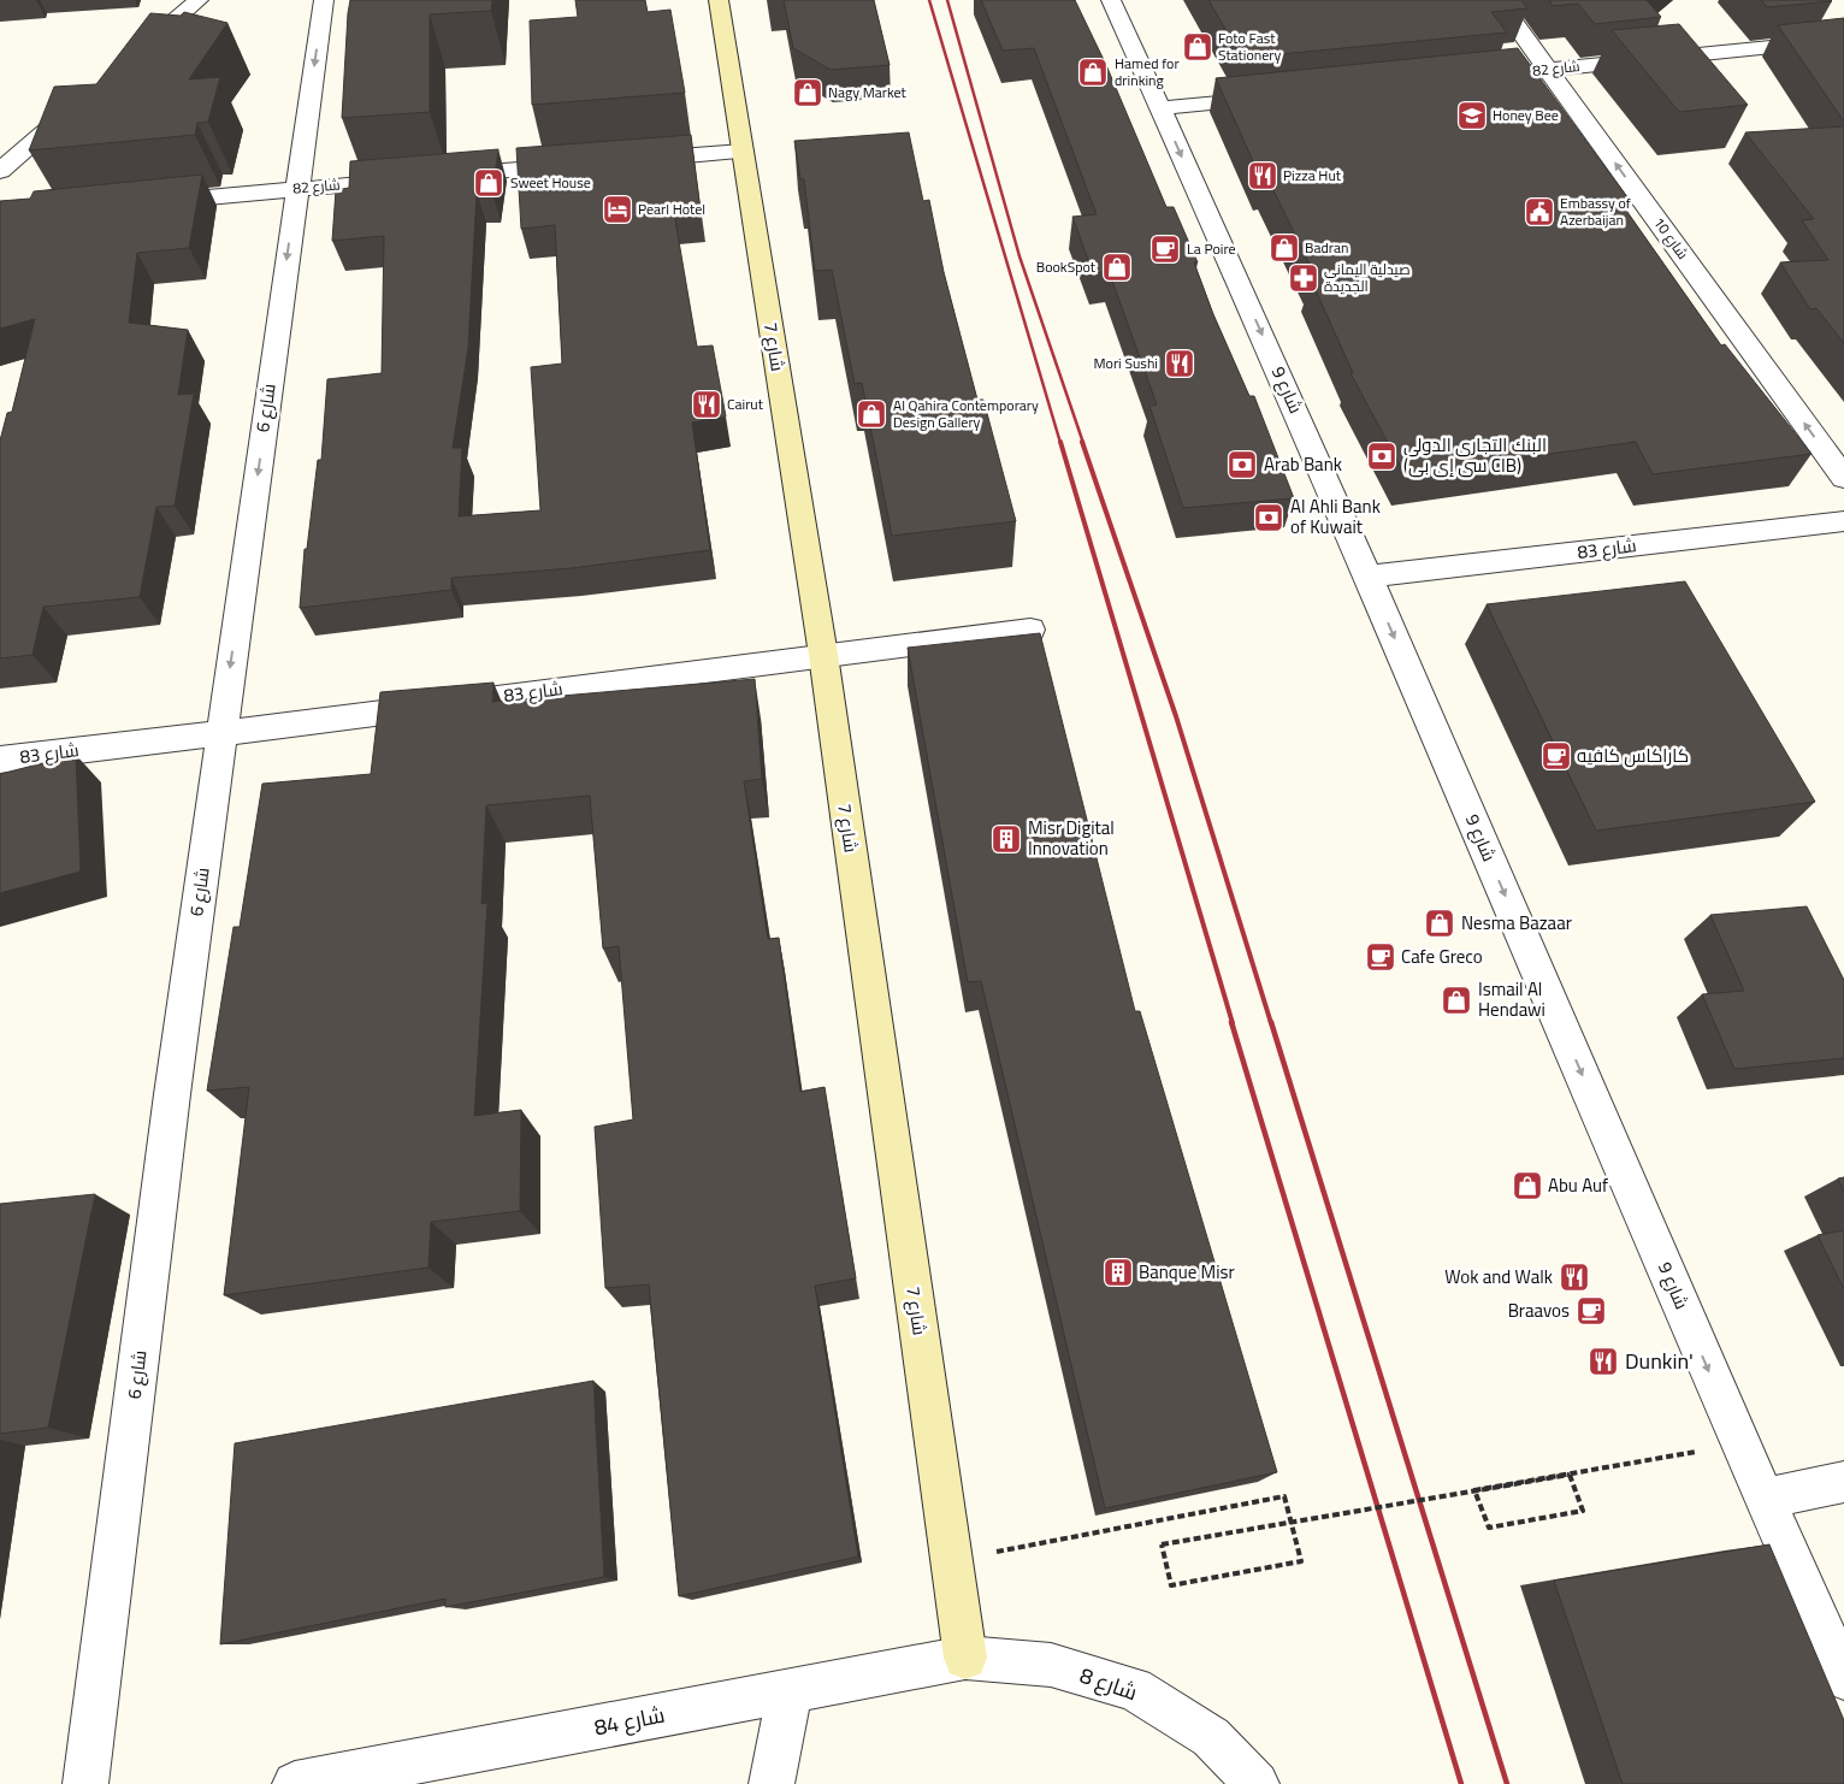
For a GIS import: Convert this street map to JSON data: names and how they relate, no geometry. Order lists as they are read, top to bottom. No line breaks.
{"streets":{"street":["شارع 82","شارع 10","شارع 7","شارع 9","شارع 6","شارع 83","شارع 8","شارع 84"]},"crossings":[["شارع 82","شارع 10"],["شارع 82","شارع 6"],["شارع 7","شارع 83"],["شارع 7","شارع 8"],["شارع 7","شارع 84"],["شارع 9","شارع 83"],["شارع 6","شارع 83"],["شارع 8","شارع 84"]],"one_way":["شارع 10","شارع 9","شارع 6"],"places":{"shop":["Foto Fast Stationery","Hamed for drinking","Nagy Market","Sweet House","Badran","BookSpot","Al Qahira Contemporary Design Gallery","Nesma Bazaar","Ismail Al Hendawi","Abu Auf"],"school or university":["Honey Bee"],"restaurant":["Pizza Hut","Mori Sushi","Cairut","Wok and Walk","Dunkin'"],"hotel":["Pearl Hotel"],"public building":["Embassy of Azerbaijan"],"cafe":["La Poire","كاراكاس كافيه","Cafe Greco","Braavos"],"pharmacy":["صيدلية اليماني الجديدة"],"bank":["البنك التجارى الدولى (سى إى بى CIB)","Arab Bank","Al Ahli Bank of Kuwait"],"building":["Misr Digital Innovation","Banque Misr"]}}
